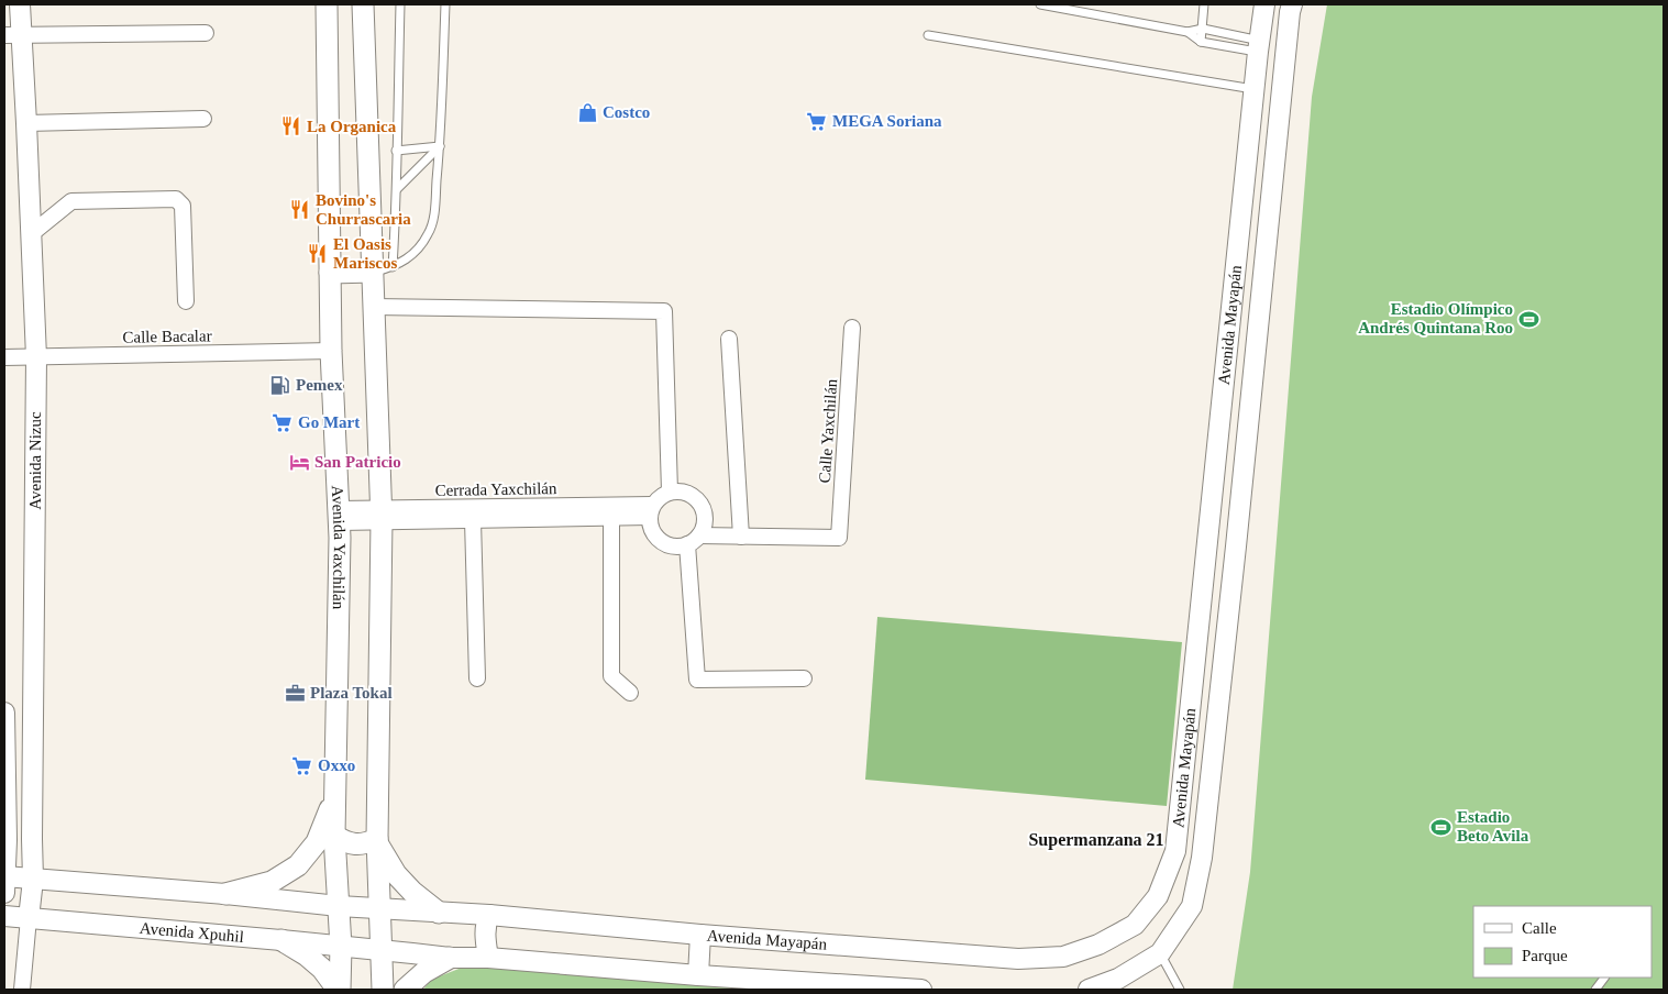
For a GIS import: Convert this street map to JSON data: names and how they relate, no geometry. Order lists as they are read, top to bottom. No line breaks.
{"streets":{"main road":["Avenida Yaxchilán"],"street":["Avenida Mayapán","Calle Bacalar","Calle Yaxchilán","Avenida Nizuc","Cerrada Yaxchilán","Avenida Xpuhil"]},"crossings":[["Calle Bacalar","Avenida Nizuc"],["Calle Bacalar","Avenida Yaxchilán"],["Avenida Nizuc","Avenida Xpuhil"],["Cerrada Yaxchilán","Avenida Yaxchilán"],["Avenida Yaxchilán","Avenida Xpuhil"]],"districts":["Supermanzana 21"],"places":{"shop":["Costco"],"supermarket":["MEGA Soriana","Go Mart","Oxxo"],"restaurant":["La Organica","Bovino's Churrascaria","El Oasis Mariscos"],"sports":["Estadio Olímpico Andrés Quintana Roo","Estadio Beto Avila"],"fuel station":["Pemex"],"hotel":["San Patricio"],"office":["Plaza Tokal"]},"legend":["Calle","Parque"]}
